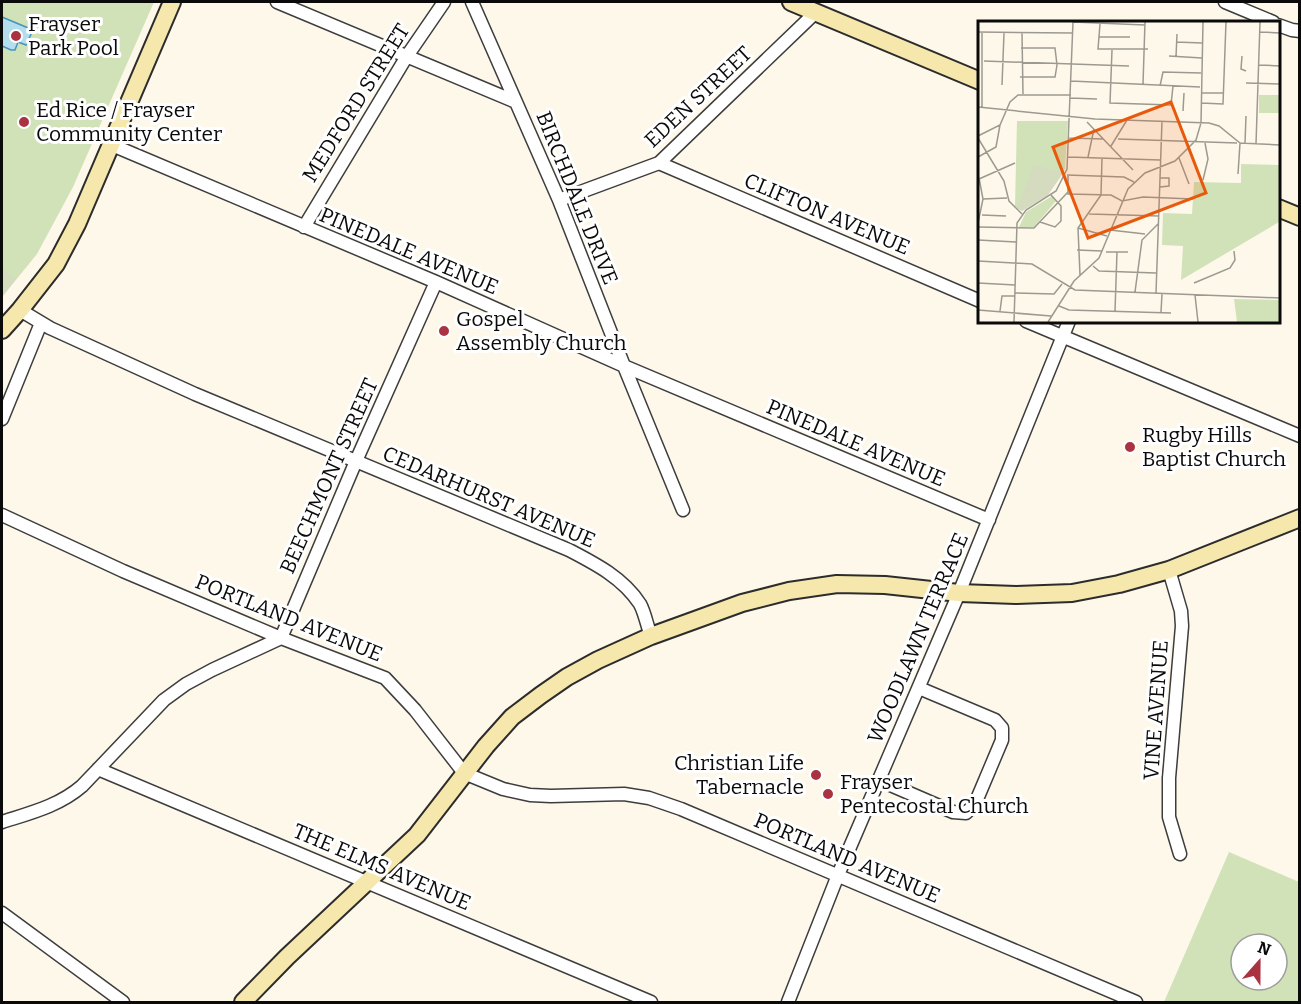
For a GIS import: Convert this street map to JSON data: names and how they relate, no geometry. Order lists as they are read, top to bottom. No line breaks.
{"streets":{"street":["EDEN STREET","MEDFORD STREET","BIRCHDALE DRIVE","CLIFTON AVENUE","PINEDALE AVENUE","BEECHMONT STREET","CEDARHURST AVENUE","PORTLAND AVENUE","WOODLAWN TERRACE","VINE AVENUE","THE ELMS AVENUE"]},"crossings":[["EDEN STREET","BIRCHDALE DRIVE"],["EDEN STREET","CLIFTON AVENUE"],["MEDFORD STREET","PINEDALE AVENUE"],["BIRCHDALE DRIVE","PINEDALE AVENUE"],["PINEDALE AVENUE","BEECHMONT STREET"],["PINEDALE AVENUE","WOODLAWN TERRACE"],["BEECHMONT STREET","CEDARHURST AVENUE"],["BEECHMONT STREET","PORTLAND AVENUE"],["PORTLAND AVENUE","WOODLAWN TERRACE"]],"places":["Frayser Park Pool","Ed Rice / Frayser Community Center","Gospel Assembly Church","Rugby Hills Baptist Church","Christian Life Tabernacle","Frayser Pentecostal Church"],"north":"top"}
